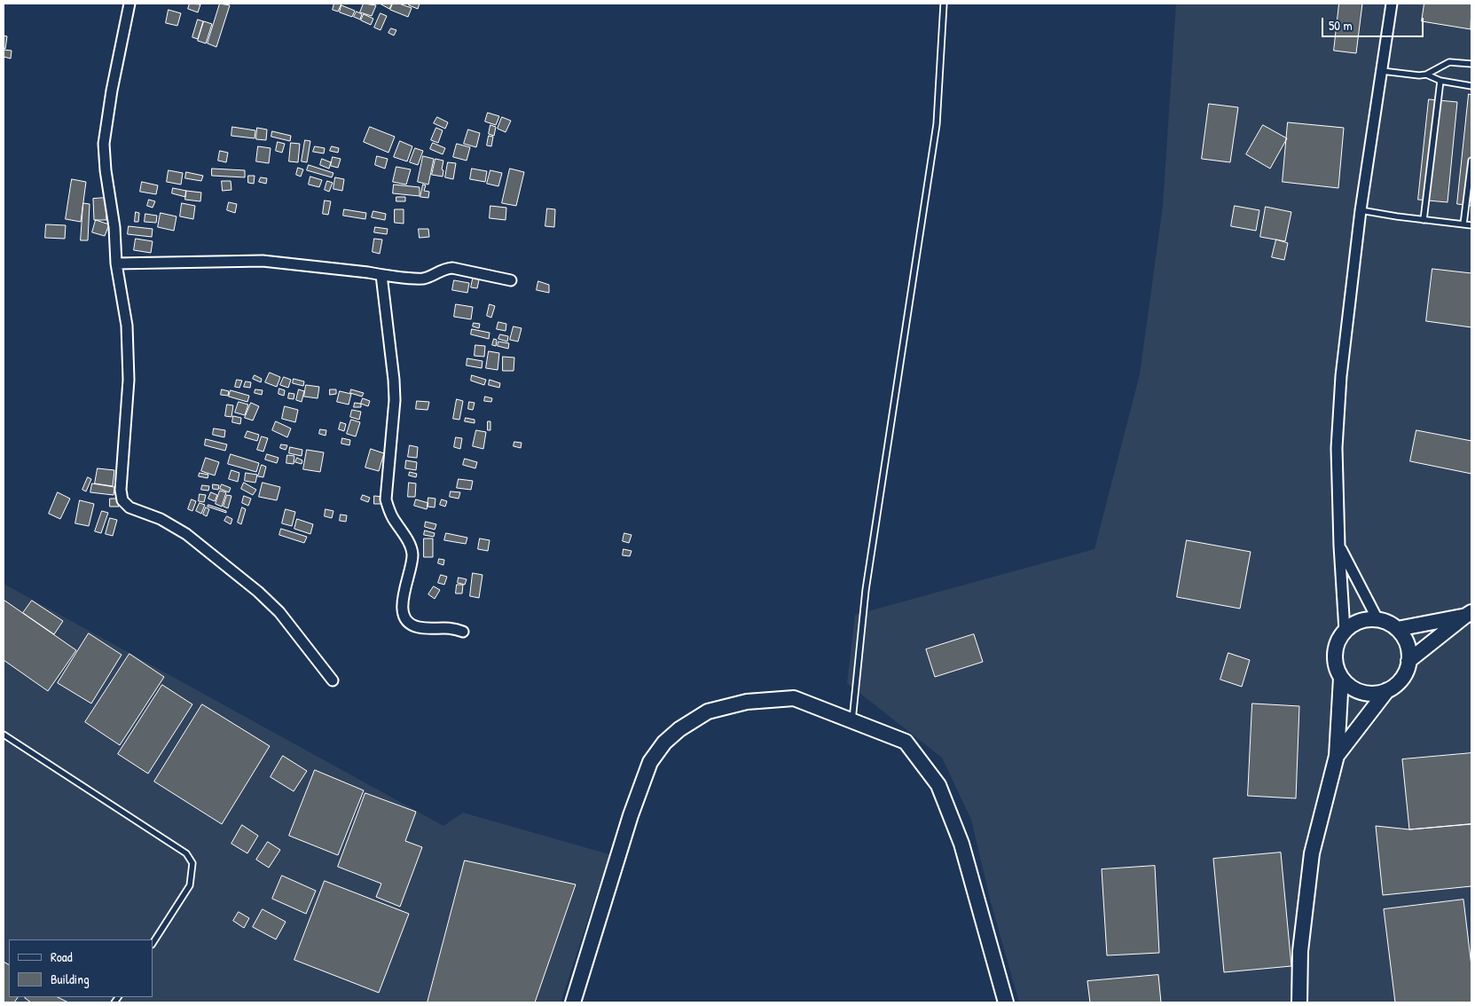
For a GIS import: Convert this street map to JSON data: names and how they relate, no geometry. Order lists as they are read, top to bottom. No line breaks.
{"legend":["Road","Building"],"scale_bar":"50 m"}
